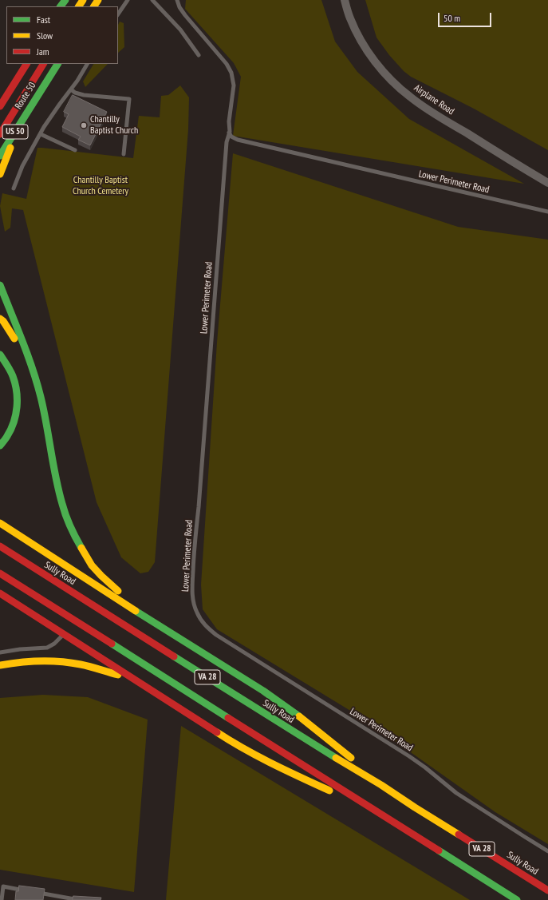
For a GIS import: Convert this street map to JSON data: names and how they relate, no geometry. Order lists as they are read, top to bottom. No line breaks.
{"streets":{"highway":["Route 50","US 50","Sully Road","VA 28"],"street":["Airplane Road"],"lane":["Lower Perimeter Road"]},"parks":["Chantilly Baptist Church Cemetery"],"places":["Chantilly Baptist Church"],"legend":["Fast","Slow","Jam"],"scale_bar":"50 m"}
